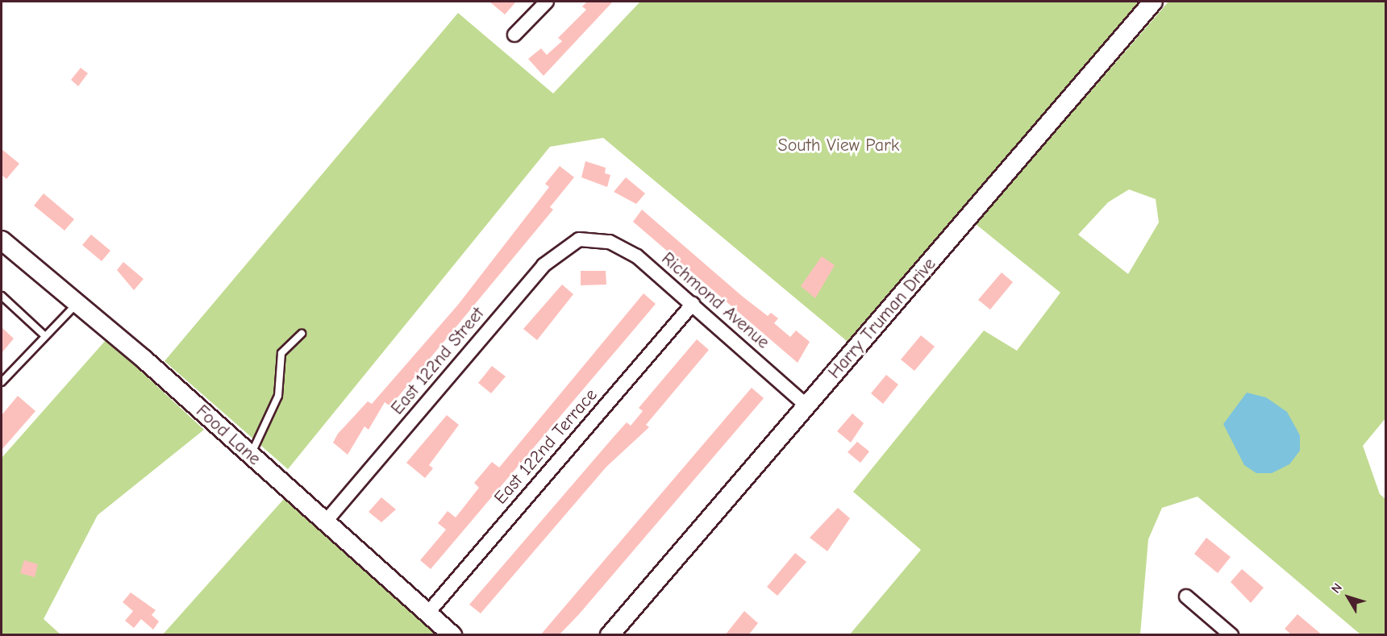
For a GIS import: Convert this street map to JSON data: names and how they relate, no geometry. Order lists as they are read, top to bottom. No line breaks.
{"streets":{"main road":["Harry Truman Drive","Food Lane"],"street":["Richmond Avenue","East 122nd Street","East 122nd Terrace"]},"crossings":[["Richmond Avenue","Harry Truman Drive"],["Richmond Avenue","East 122nd Street"],["Richmond Avenue","East 122nd Terrace"],["East 122nd Street","Food Lane"],["Food Lane","East 122nd Terrace"]],"parks":["South View Park"],"north":"top left"}
